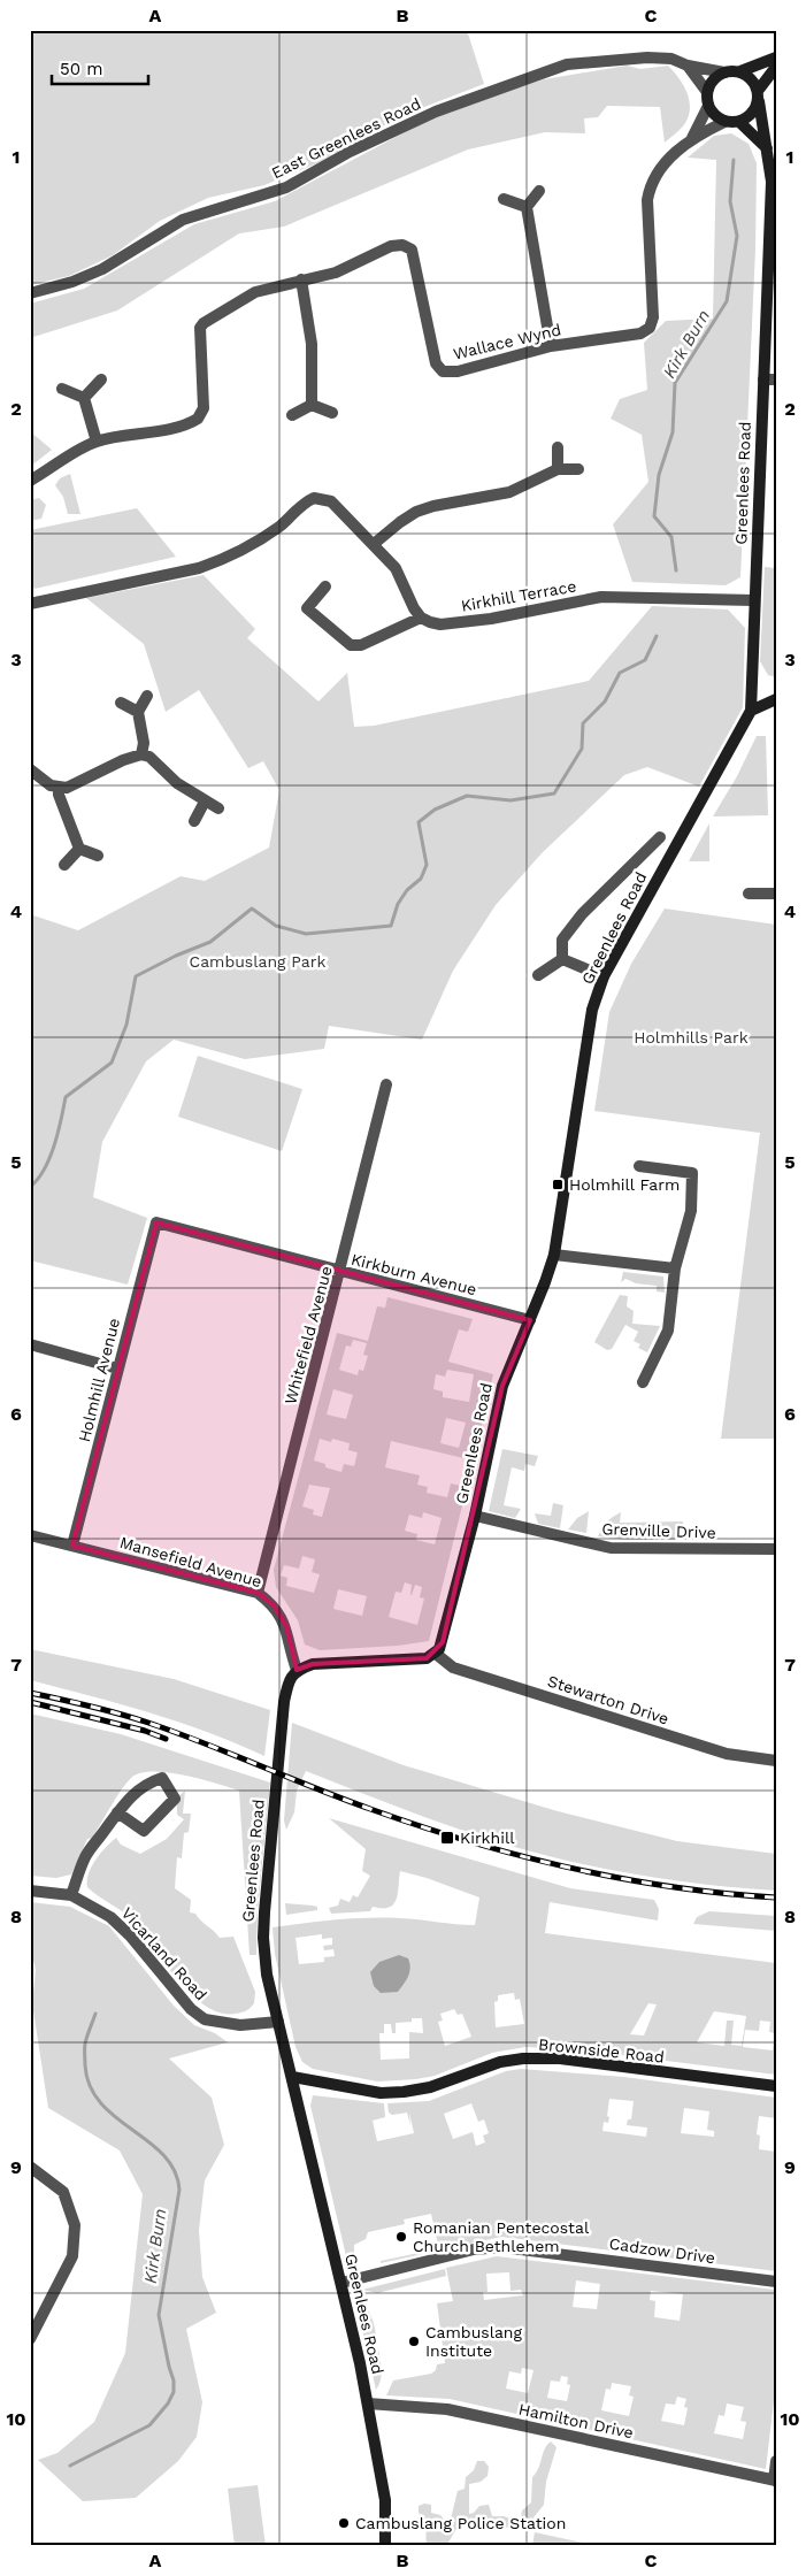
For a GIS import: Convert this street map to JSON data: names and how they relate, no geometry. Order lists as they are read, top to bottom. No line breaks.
{"streets":{"main road":["Greenlees Road","Brownside Road"],"street":["East Greenlees Road","Wallace Wynd","Kirkhill Terrace","Kirkburn Avenue","Whitefield Avenue","Holmhill Avenue","Grenville Drive","Mansefield Avenue","Stewarton Drive","Vicarland Road","Cadzow Drive","Hamilton Drive"]},"crossings":[["East Greenlees Road","Wallace Wynd"],["East Greenlees Road","Greenlees Road"],["Wallace Wynd","Greenlees Road"],["Greenlees Road","Kirkhill Terrace"],["Greenlees Road","Kirkburn Avenue"],["Greenlees Road","Grenville Drive"],["Greenlees Road","Mansefield Avenue"],["Greenlees Road","Stewarton Drive"],["Greenlees Road","Vicarland Road"],["Greenlees Road","Brownside Road"],["Greenlees Road","Cadzow Drive"],["Greenlees Road","Hamilton Drive"],["Kirkburn Avenue","Whitefield Avenue"],["Kirkburn Avenue","Holmhill Avenue"],["Whitefield Avenue","Mansefield Avenue"],["Holmhill Avenue","Mansefield Avenue"]],"water":["Kirk Burn"],"parks":["Cambuslang Park","Holmhills Park"],"places":{"transit":["Holmhill Farm","Kirkhill"],"other":["Romanian Pentecostal Church Bethlehem","Cambuslang Institute","Cambuslang Police Station"]},"scale_bar":"50 m","grid":{"columns":["A","B","C"],"rows":["1","2","3","4","5","6","7","8","9","10"]}}
